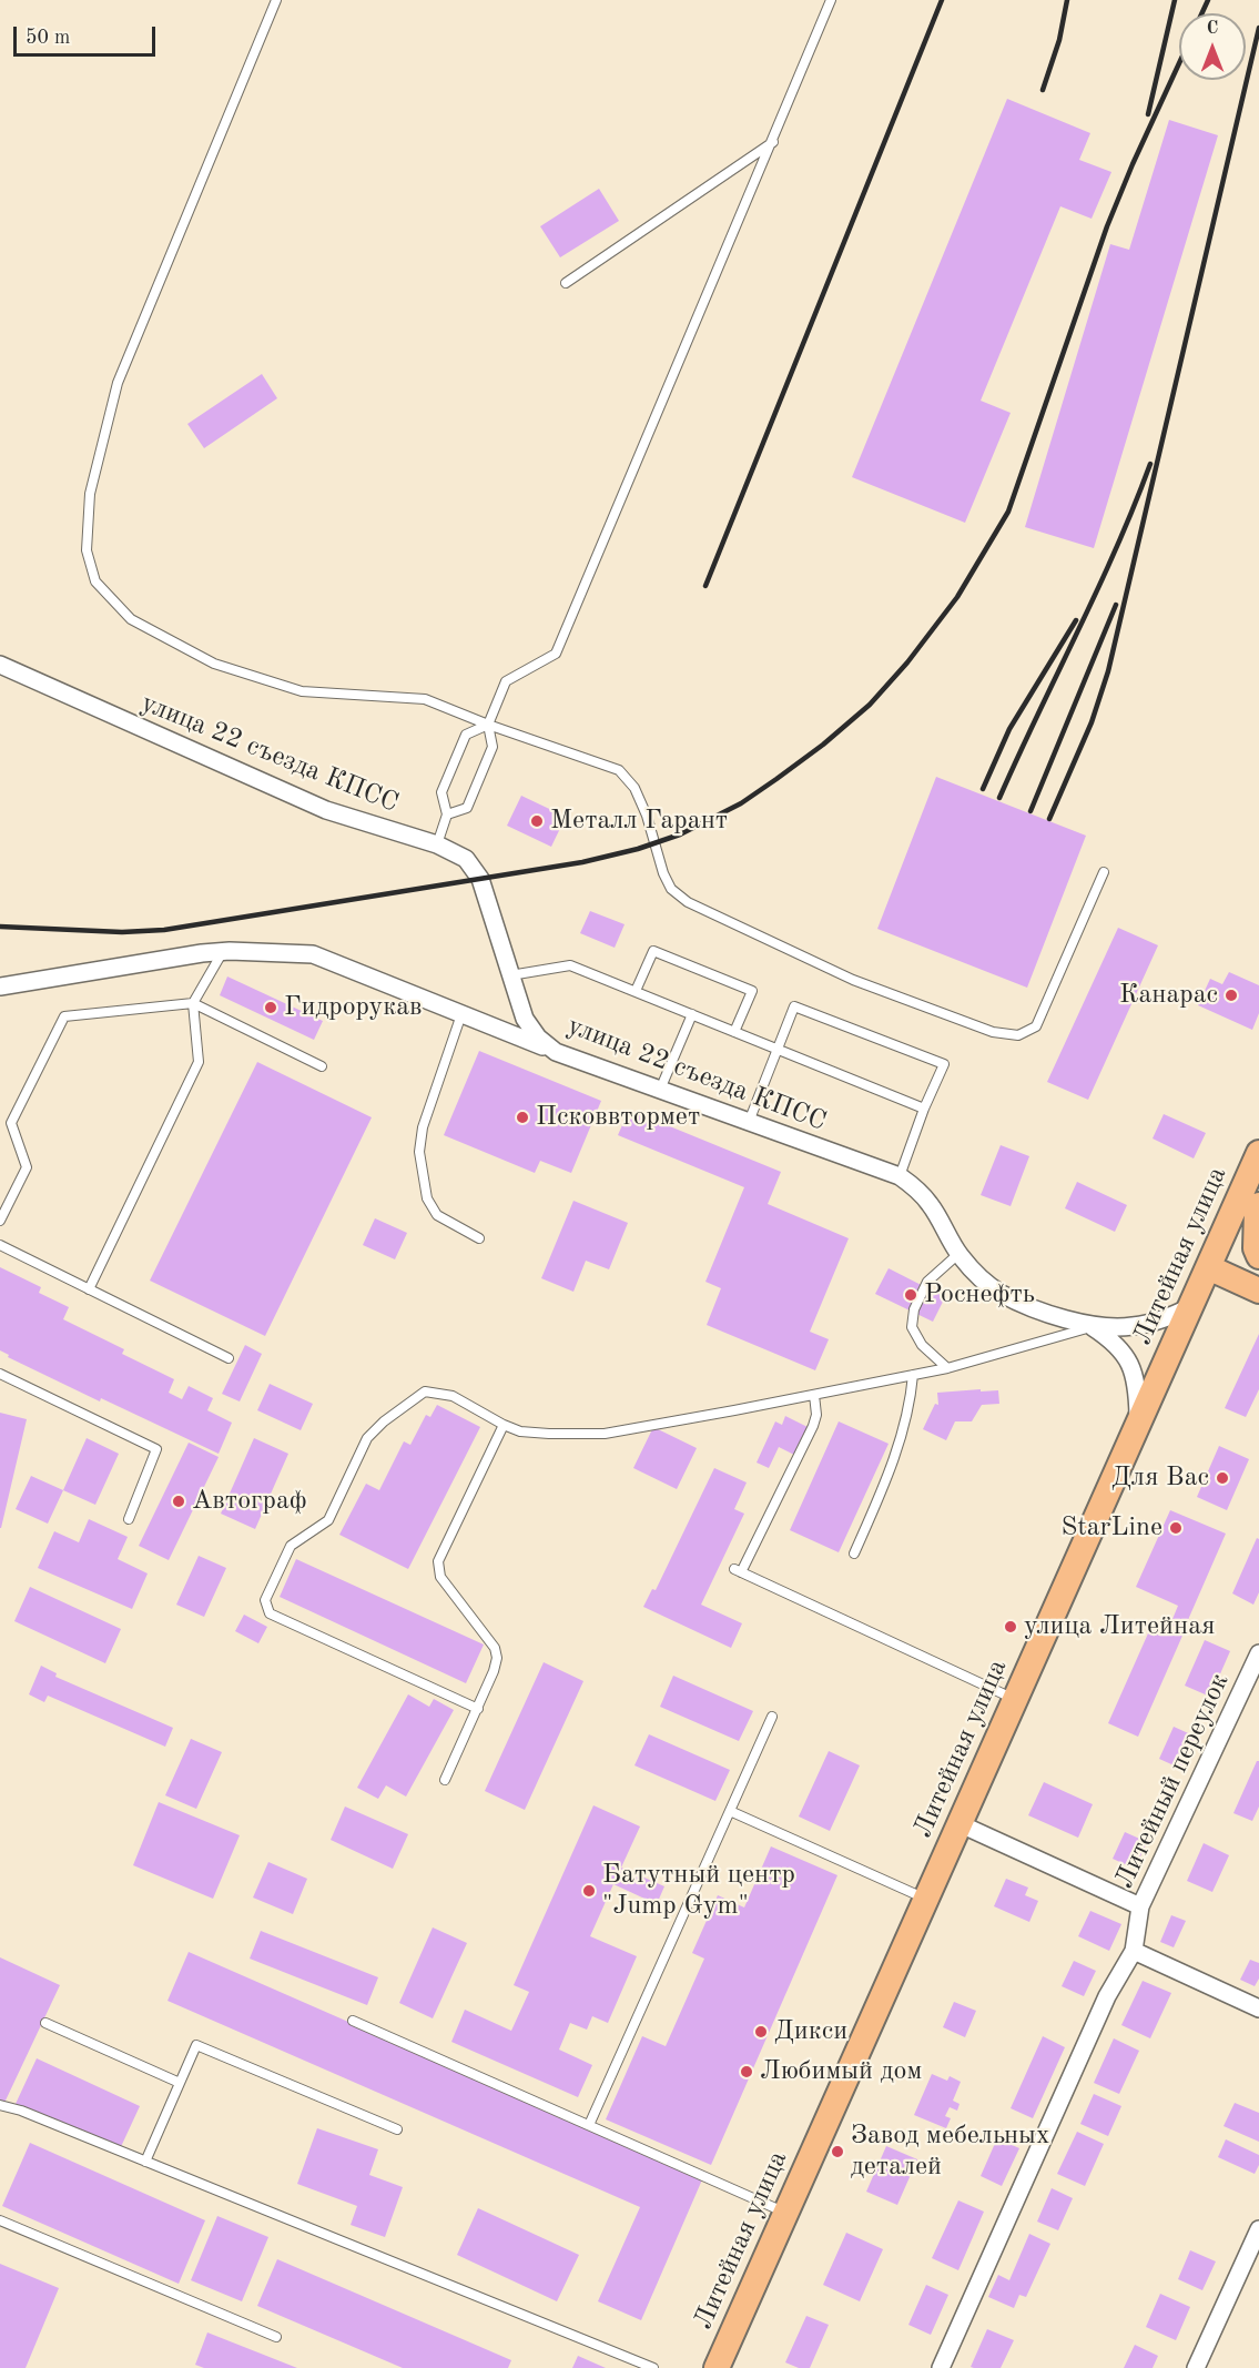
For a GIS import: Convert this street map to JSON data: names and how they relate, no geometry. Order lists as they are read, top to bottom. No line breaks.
{"streets":{"main road":["Литейная улица"],"street":["улица 22 съезда КПСС","Литейный переулок"]},"crossings":[["улица 22 съезда КПСС","Литейная улица"]],"places":["Металл Гарант","Канарас","Гидрорукав","Псковвтормет","Роснефть","Для Вас","Автограф","StarLine","улица Литейная","Батутный центр \"Jump Gym\"","Дикси","Любимый дом","Завод мебельных деталей"],"scale_bar":"50 m","north":"top"}
